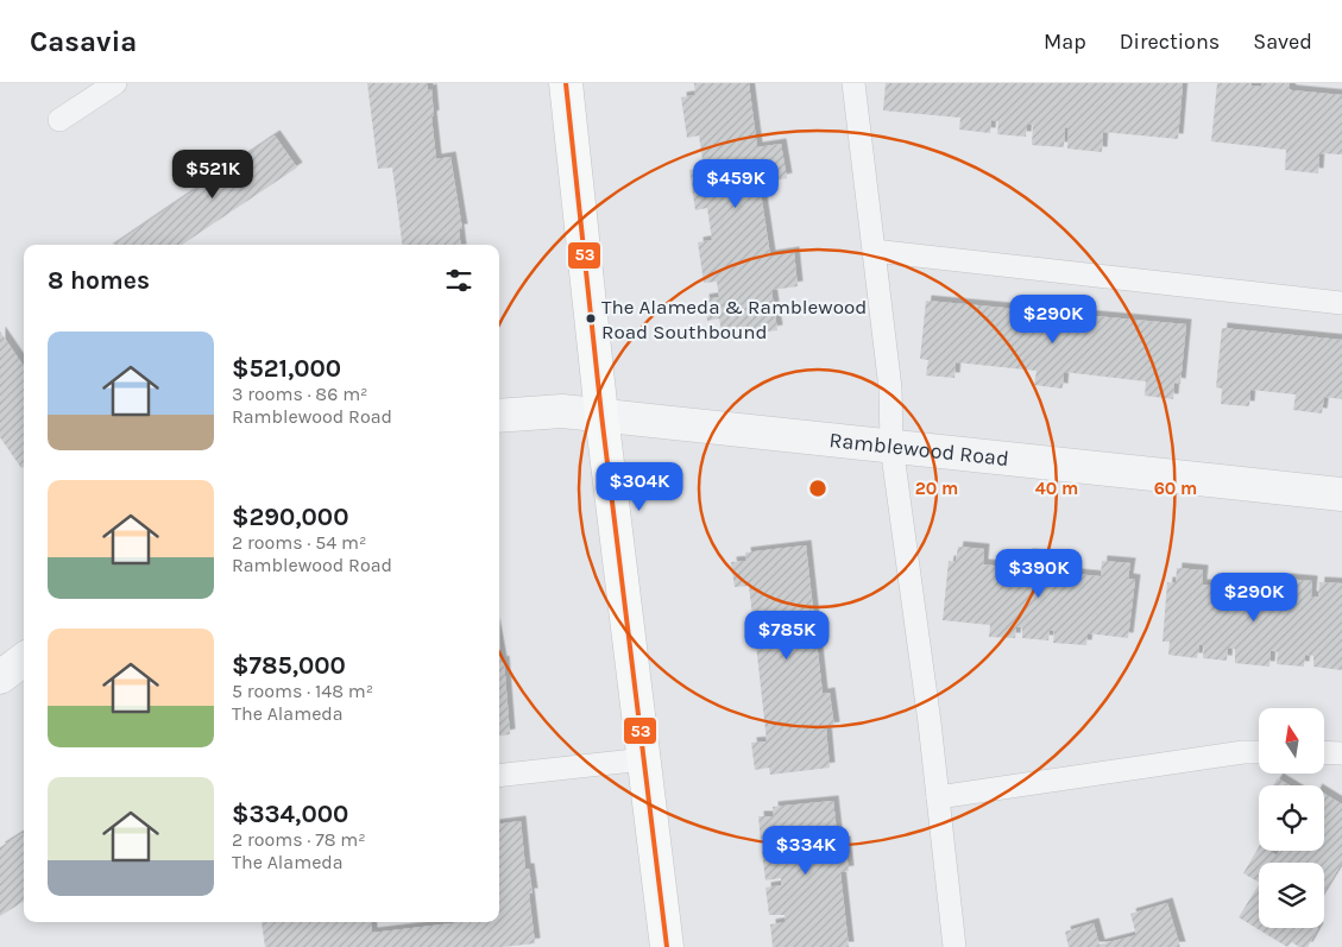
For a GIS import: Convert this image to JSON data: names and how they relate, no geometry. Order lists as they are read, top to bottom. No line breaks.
{"streets":{"street":["Ramblewood Road"]},"places":["The Alameda & Ramblewood Road Southbound"],"lines":["transit line 53"],"north":"top","page":{"header":"Casavia","nav":["Map","Directions","Saved"],"price":["$521K","$459K","$290K","$304K","$390K","$290K","$785K","$334K"],"heading":"8 homes","list":[{"name":"$521,000","note":"3 rooms · 86 m² · Ramblewood Road"},{"name":"$290,000","note":"2 rooms · 54 m² · Ramblewood Road"},{"name":"$785,000","note":"5 rooms · 148 m² · The Alameda"},{"name":"$334,000","note":"2 rooms · 78 m² · The Alameda"}]},"rings":["20 m","40 m","60 m"]}
